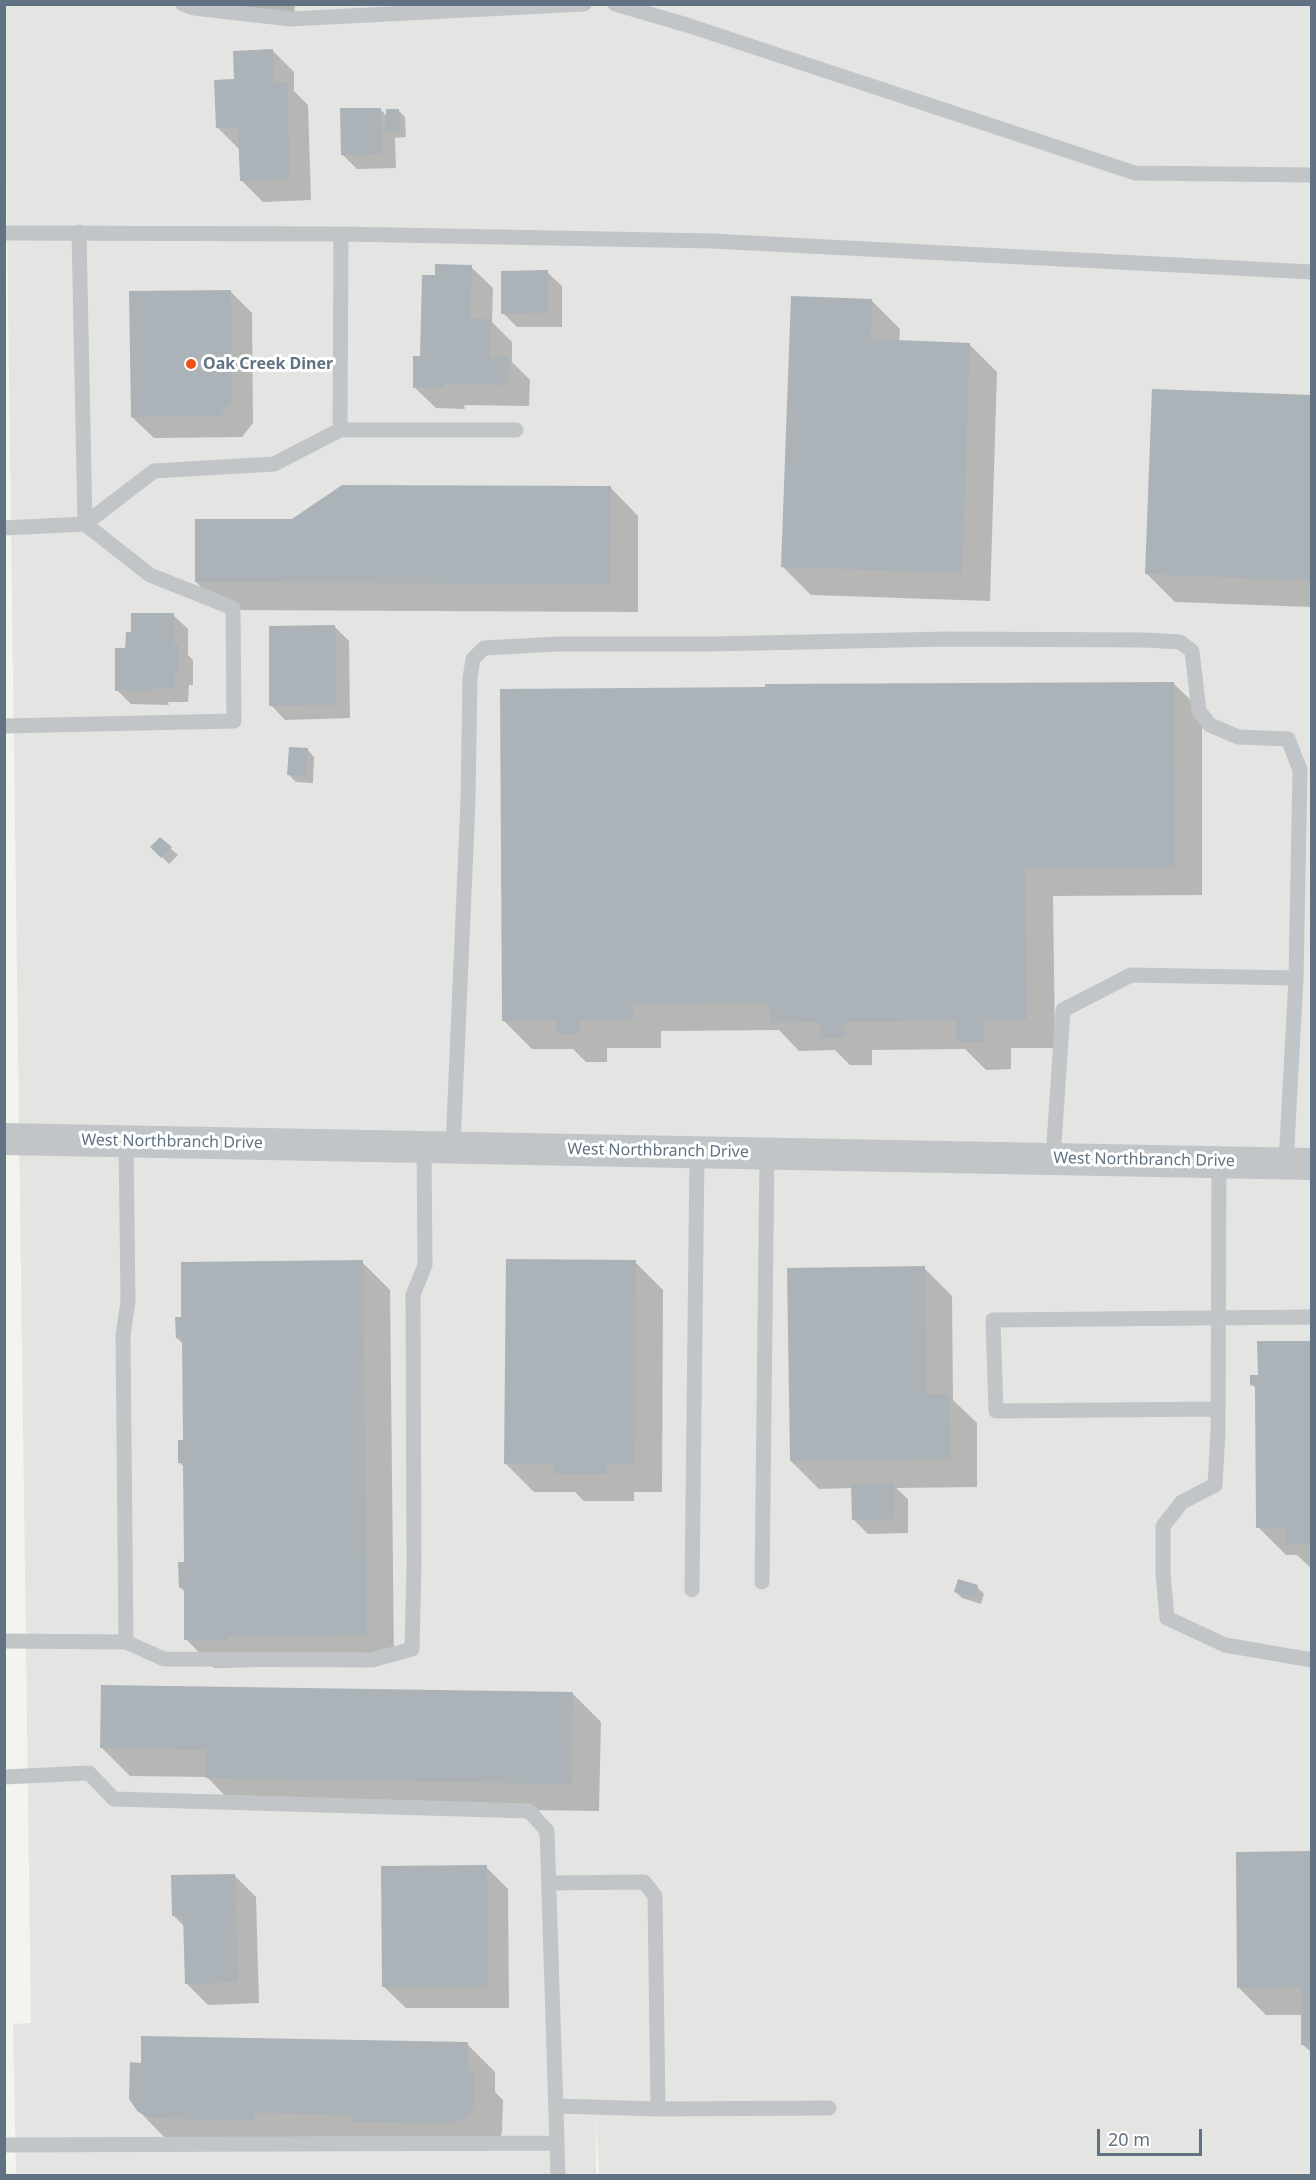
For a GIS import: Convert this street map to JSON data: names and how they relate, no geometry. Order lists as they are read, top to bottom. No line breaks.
{"streets":{"street":["West Northbranch Drive"]},"places":["Oak Creek Diner"],"scale_bar":"20 m"}
